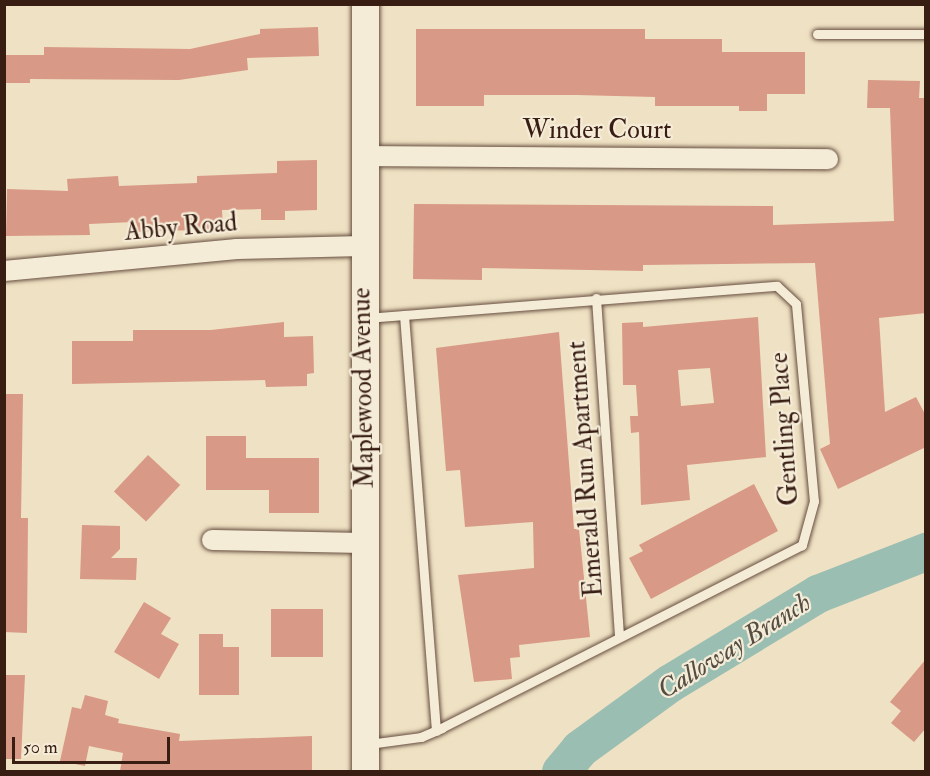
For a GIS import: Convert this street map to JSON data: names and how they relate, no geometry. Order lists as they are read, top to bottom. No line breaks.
{"streets":{"street":["Winder Court","Abby Road","Maplewood Avenue"],"lane":["Gentling Place","Emerald Run Apartment"]},"crossings":[["Winder Court","Maplewood Avenue"],["Abby Road","Maplewood Avenue"],["Maplewood Avenue","Gentling Place"],["Gentling Place","Emerald Run Apartment"]],"water":["Calloway Branch"],"scale_bar":"50 m"}
